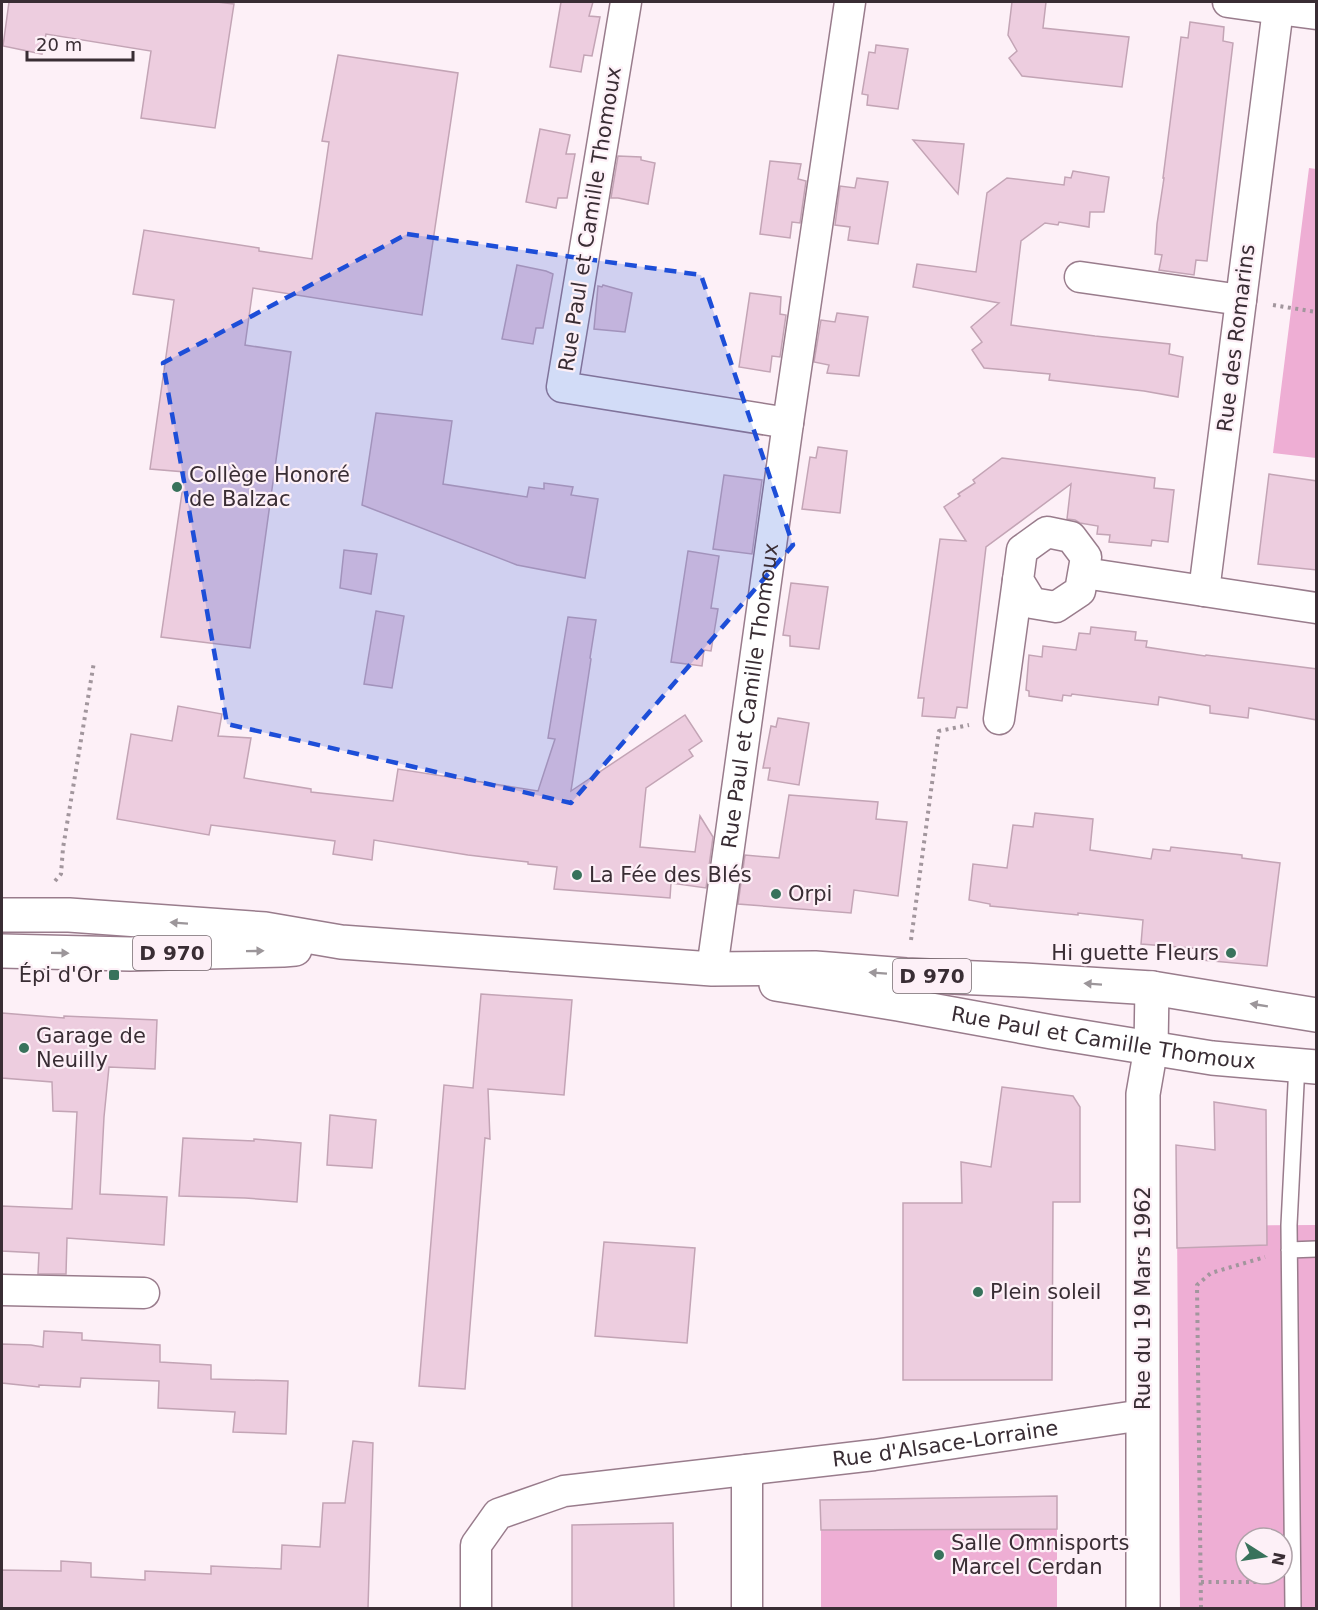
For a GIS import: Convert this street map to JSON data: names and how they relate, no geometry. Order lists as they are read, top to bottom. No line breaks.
{"streets":{"main road":["Rue Paul et Camille Thomoux","D 970","Rue du 19 Mars 1962"],"street":["Rue des Romarins","Rue d'Alsace-Lorraine"]},"crossings":[["Rue Paul et Camille Thomoux","Rue du 19 Mars 1962"],["Rue du 19 Mars 1962","Rue d'Alsace-Lorraine"]],"places":{"other":["Collège Honoré de Balzac","La Fée des Blés","Orpi","Hi guette Fleurs","Garage de Neuilly","Plein soleil","Salle Omnisports Marcel Cerdan"],"transit":["Épi d'Or"]},"scale_bar":"20 m","north":"right"}
